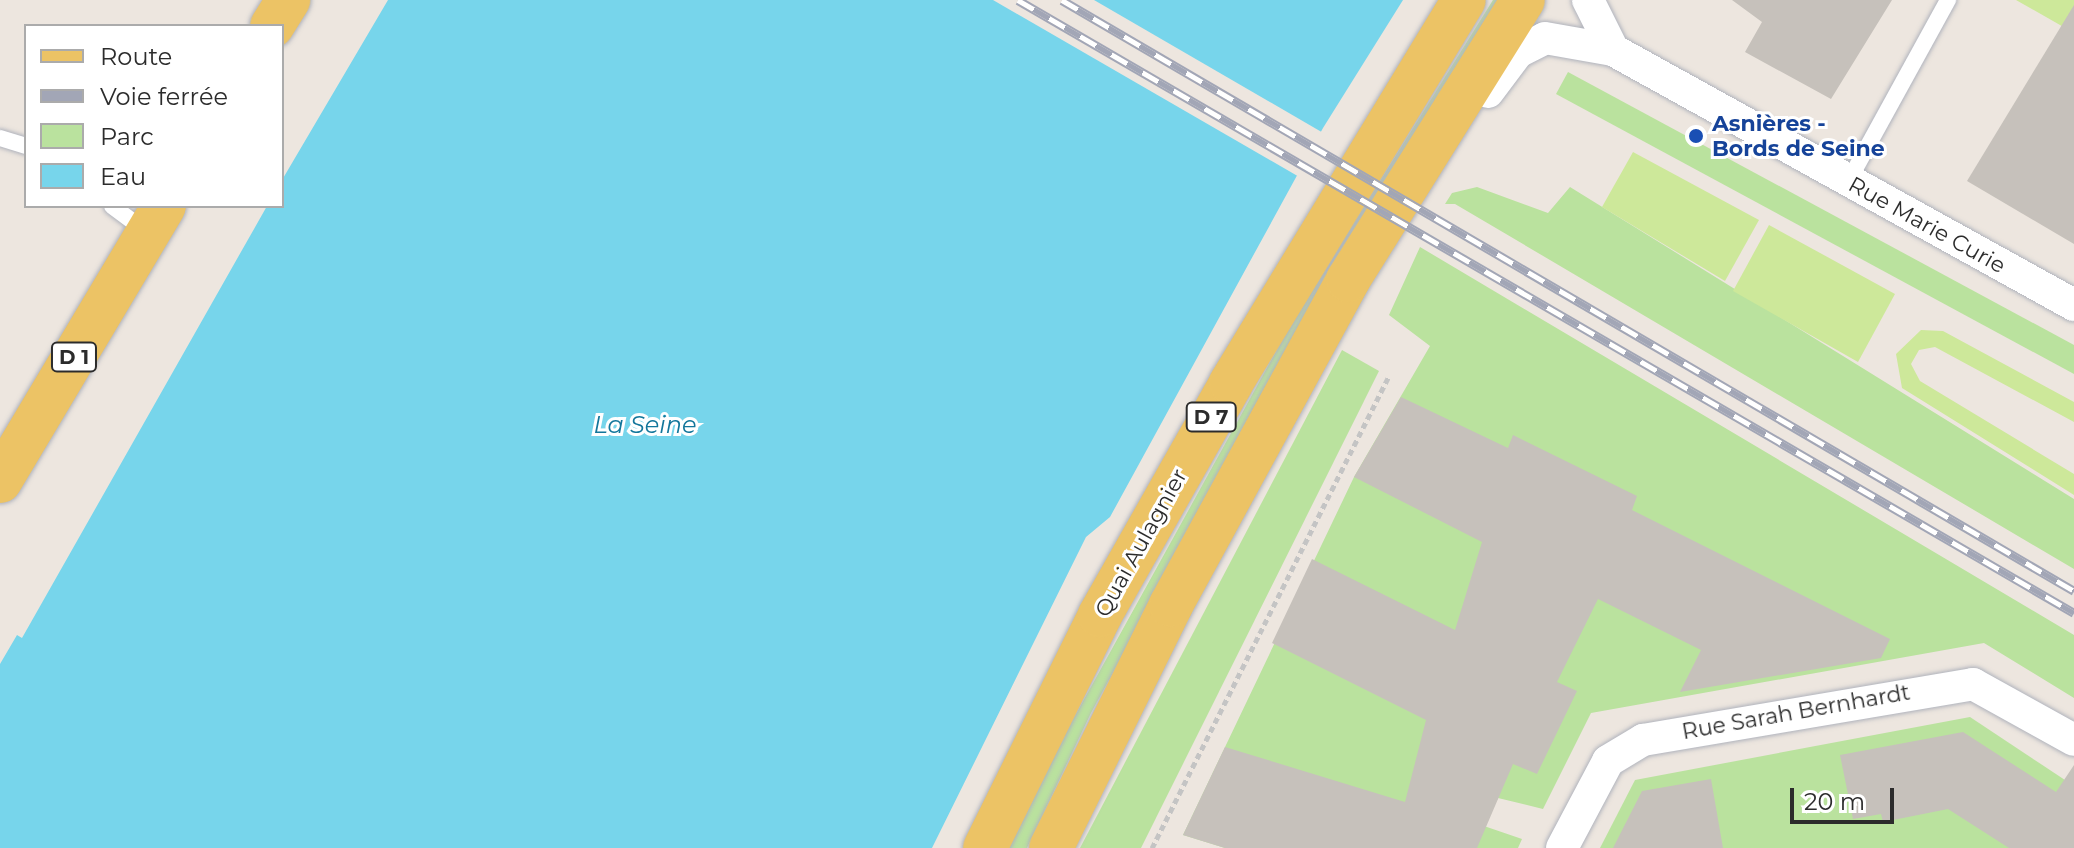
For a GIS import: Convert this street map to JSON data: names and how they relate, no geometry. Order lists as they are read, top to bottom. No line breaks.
{"streets":{"main road":["D 1","D 7","Quai Aulagnier"],"street":["Rue Marie Curie","Rue Sarah Bernhardt"]},"crossings":[["Rue Marie Curie","D 7"]],"water":["La Seine"],"places":["Asnières - Bords de Seine"],"legend":["Route","Voie ferrée","Parc","Eau"],"scale_bar":"20 m"}
